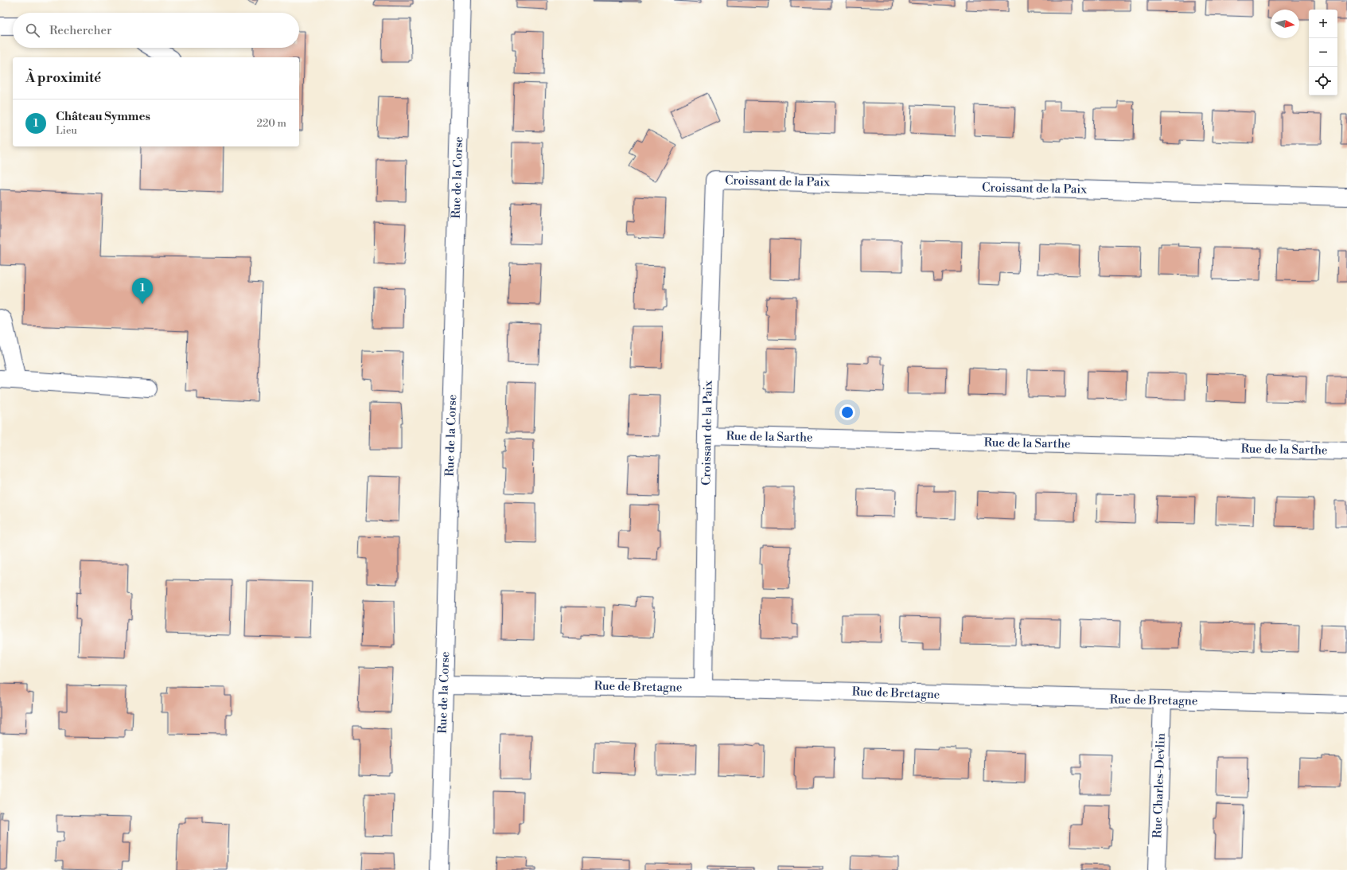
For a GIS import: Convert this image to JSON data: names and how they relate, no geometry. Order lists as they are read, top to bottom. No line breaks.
{"streets":{"street":["Rue de la Corse","Croissant de la Paix","Rue de la Sarthe","Rue de Bretagne","Rue Charles-Devlin"]},"crossings":[["Rue de la Corse","Rue de Bretagne"],["Croissant de la Paix","Rue de la Sarthe"],["Croissant de la Paix","Rue de Bretagne"],["Rue de Bretagne","Rue Charles-Devlin"]],"north":"right","page":{"map_buttons":["+","−"],"search":"Rechercher","heading":"À proximité","list":[{"mark":"1","name":"Château Symmes","note":"Lieu","value":"220 m"}],"pins":"1"}}
